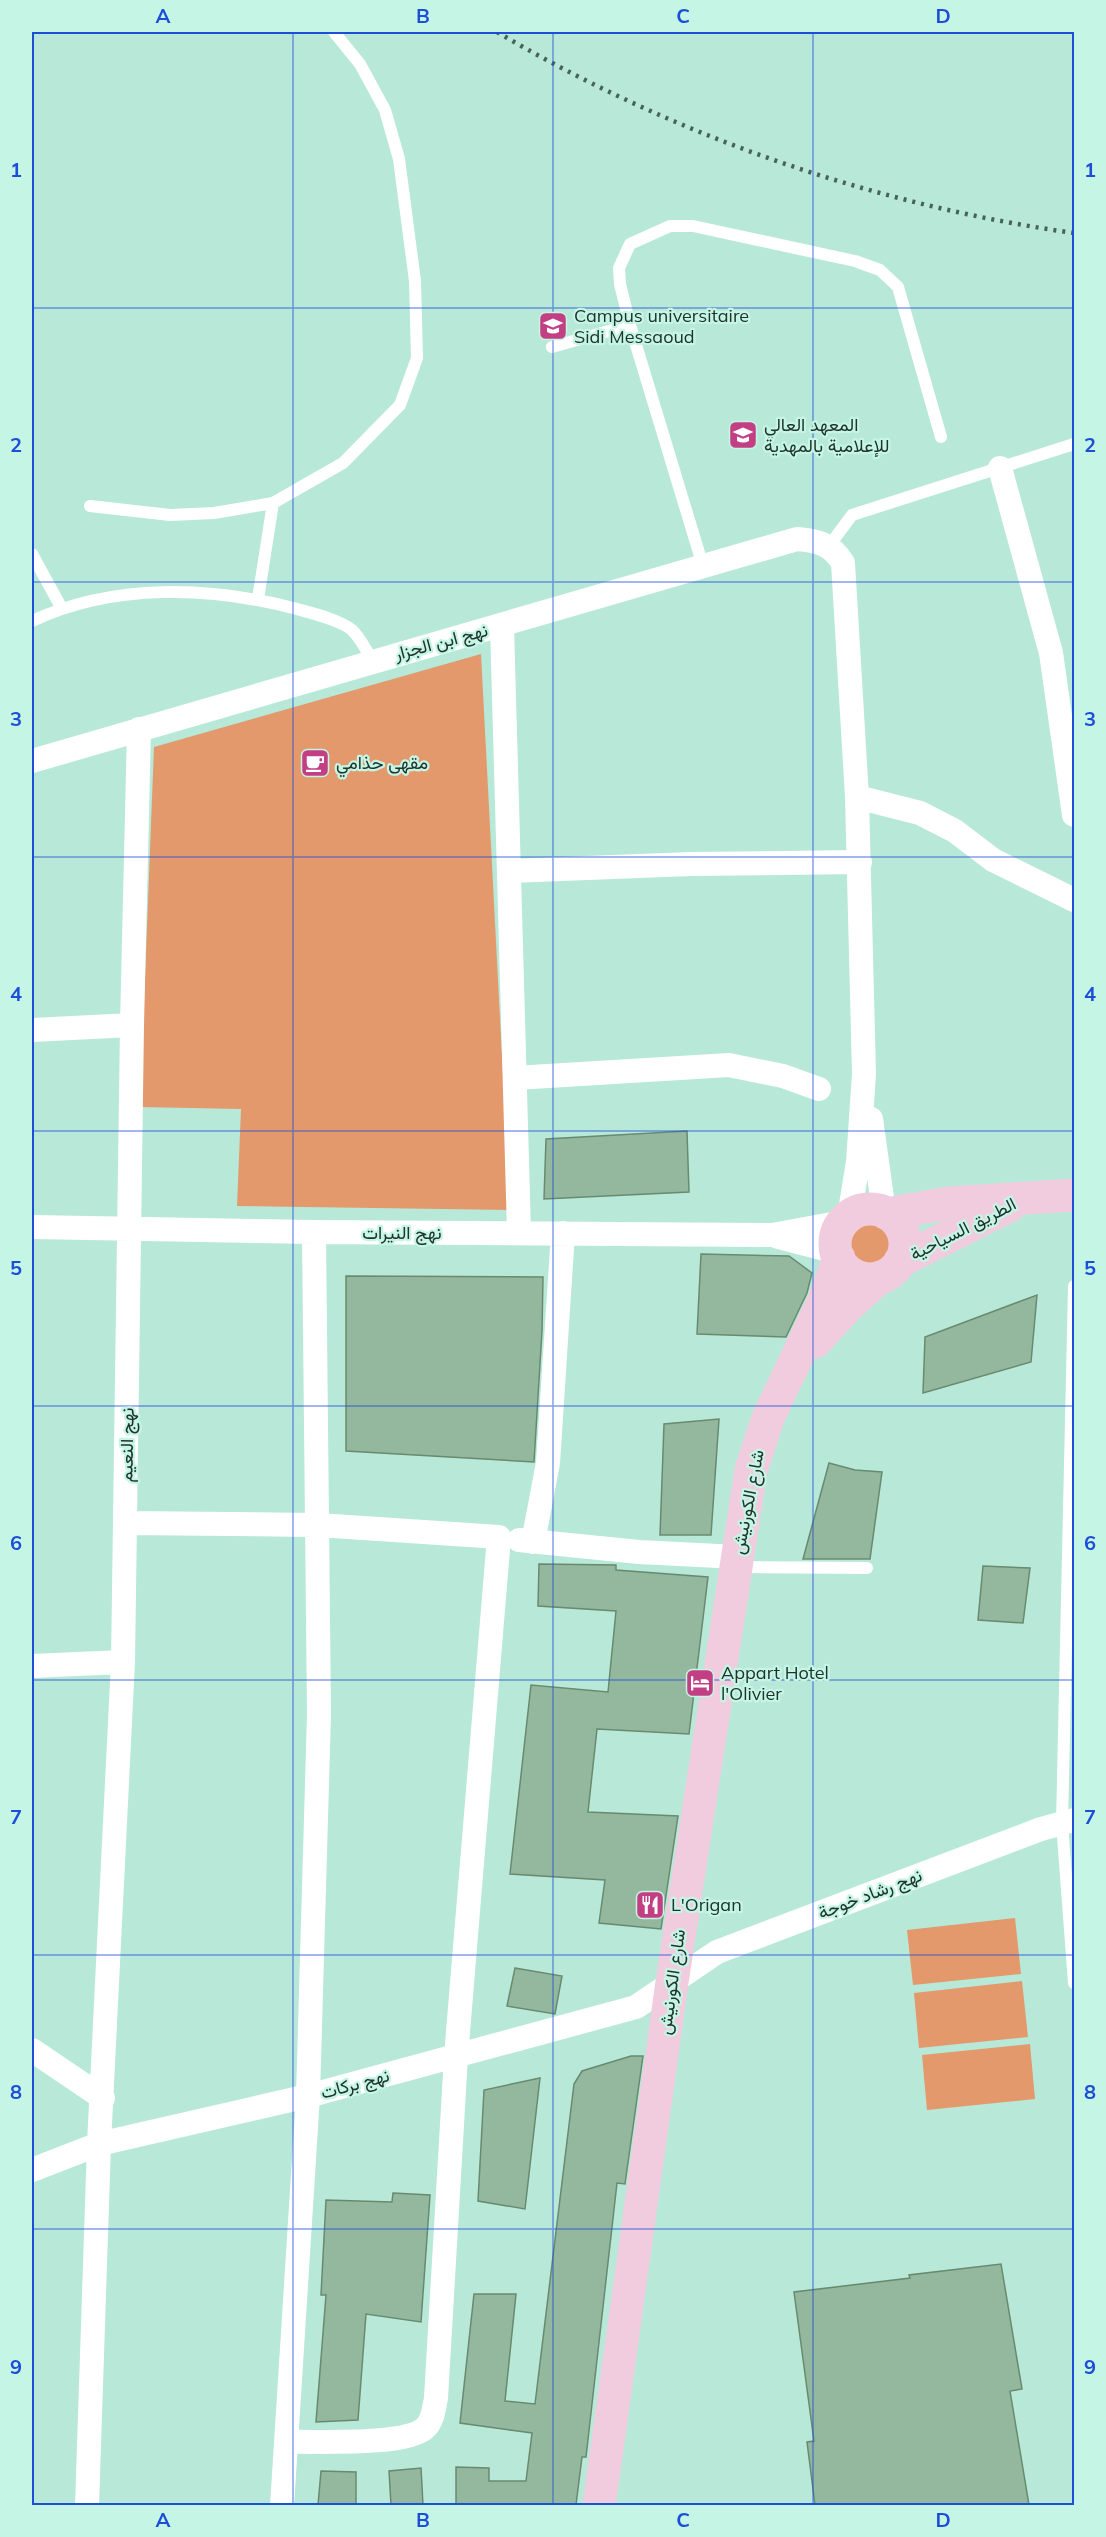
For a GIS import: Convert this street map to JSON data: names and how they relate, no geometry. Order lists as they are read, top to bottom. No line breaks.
{"streets":{"main road":["الطريق السياحية","شارع الكورنيش"],"street":["نهج ابن الجزار","نهج النيرات","نهج النعيم","نهج رشاد خوجة","نهج بركات"]},"crossings":[["نهج ابن الجزار","نهج النعيم"],["الطريق السياحية","نهج النيرات"],["الطريق السياحية","شارع الكورنيش"],["نهج النيرات","نهج النعيم"],["نهج النيرات","شارع الكورنيش"],["نهج النعيم","نهج بركات"],["شارع الكورنيش","نهج رشاد خوجة"],["شارع الكورنيش","نهج بركات"],["نهج رشاد خوجة","نهج بركات"]],"places":{"school or university":["Campus universitaire Sidi Messaoud","المعهد العالي للإعلامية بالمهدية"],"cafe":["مقهى حذامي"],"hotel":["Appart Hotel l'Olivier"],"restaurant":["L'Origan"]},"grid":{"columns":["A","B","C","D"],"rows":["1","2","3","4","5","6","7","8","9"]}}
